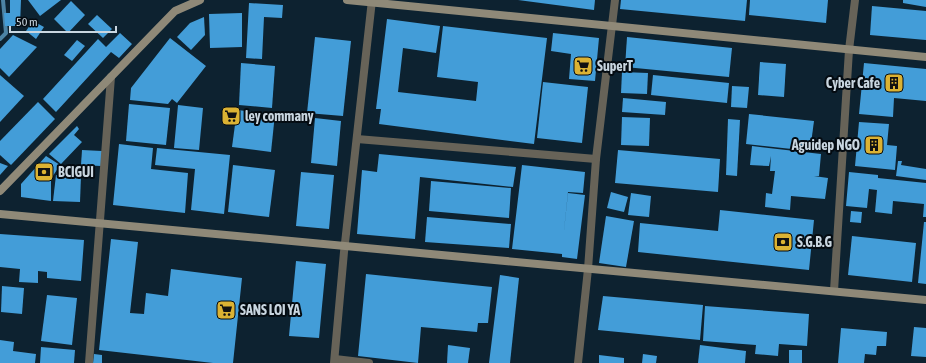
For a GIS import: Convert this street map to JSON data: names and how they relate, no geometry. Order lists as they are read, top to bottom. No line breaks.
{"places":{"supermarket":["SuperT","ley commany","SANS LOI YA"],"building":["Cyber Cafe","Aguidep NGO"],"bank":["BCIGUI","S.G.B.G"]},"scale_bar":"50 m"}
